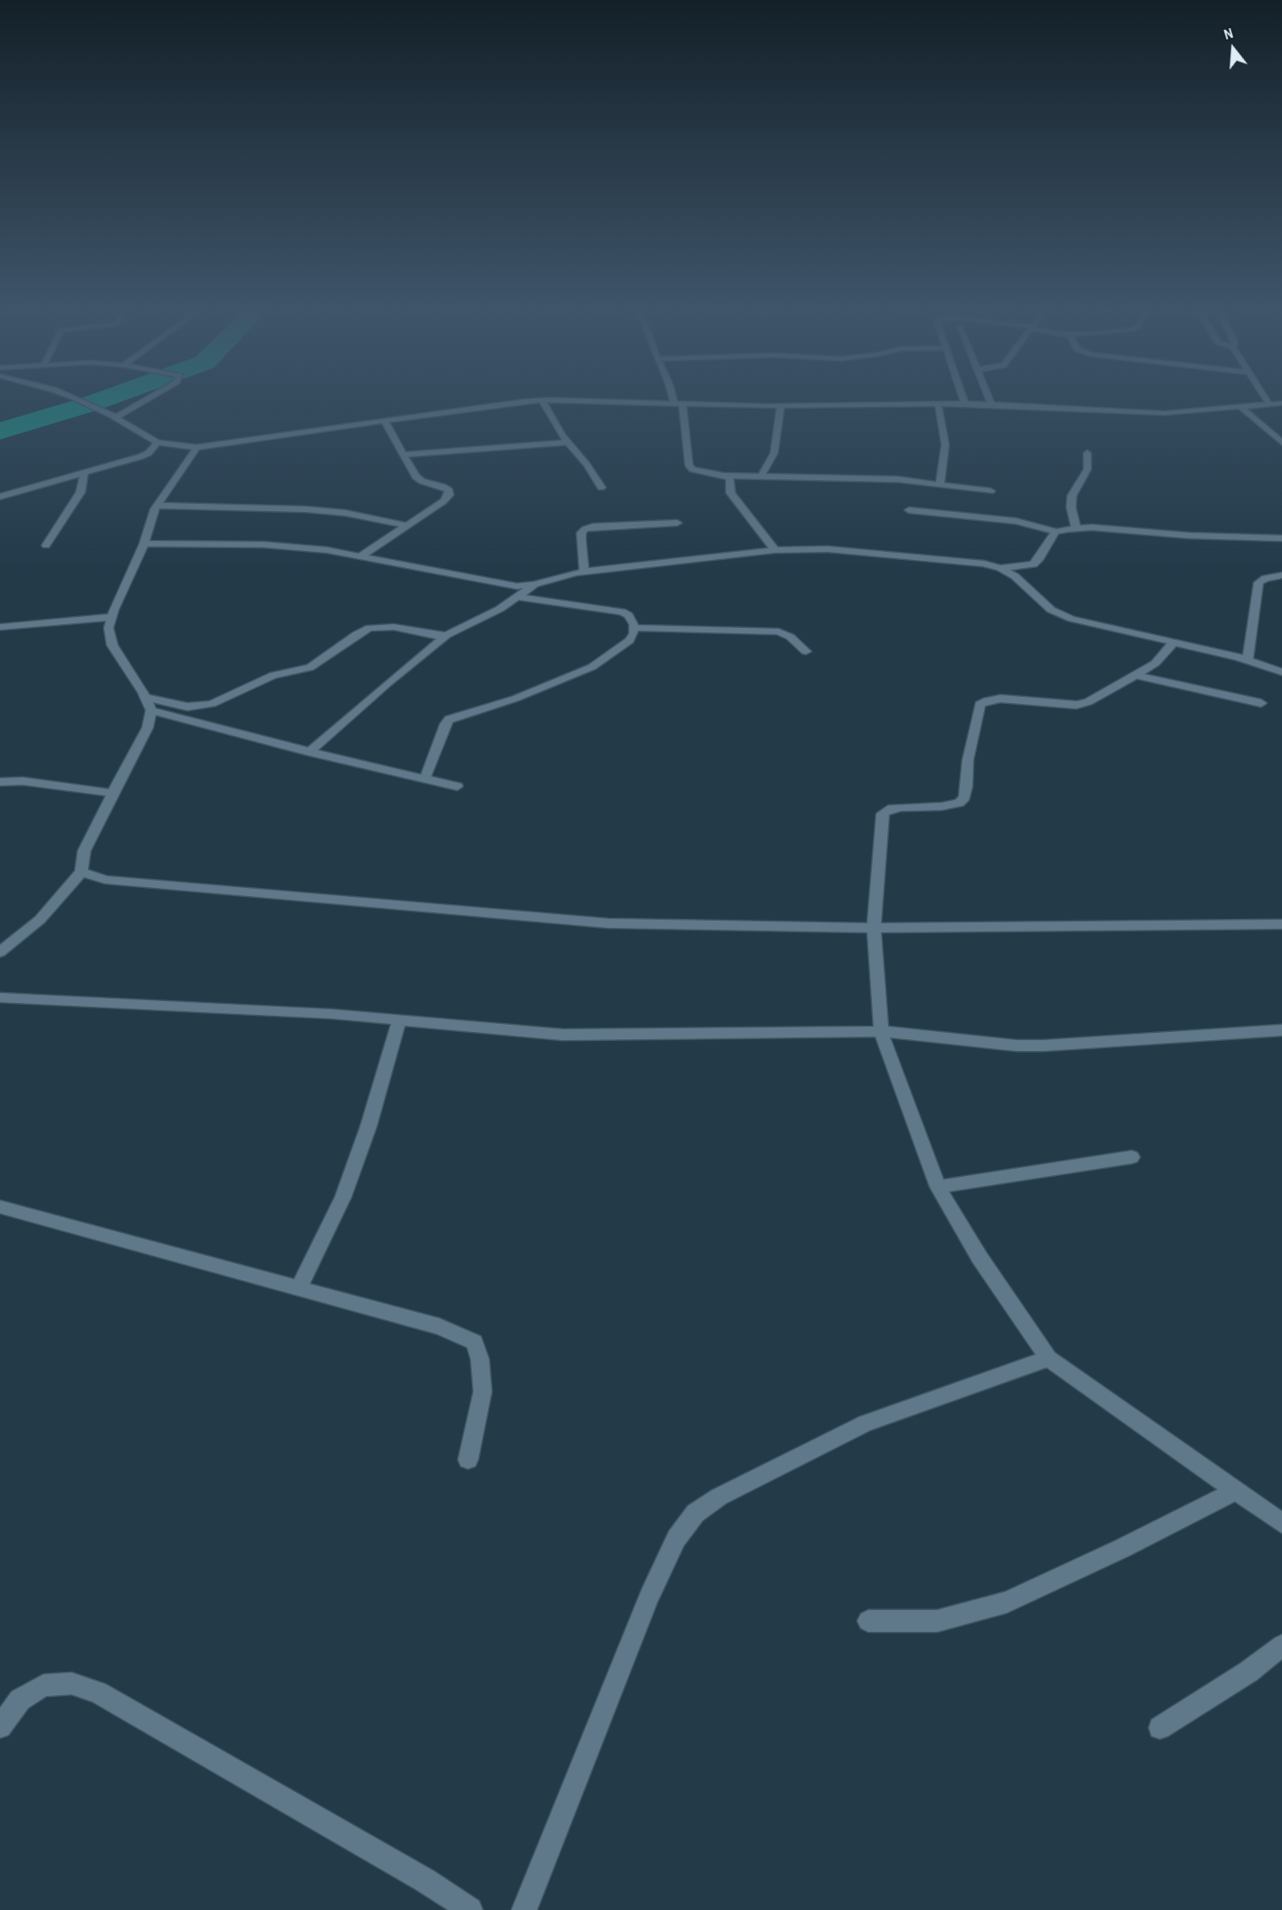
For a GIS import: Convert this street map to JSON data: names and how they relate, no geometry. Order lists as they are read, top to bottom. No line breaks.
{"north":"top"}
